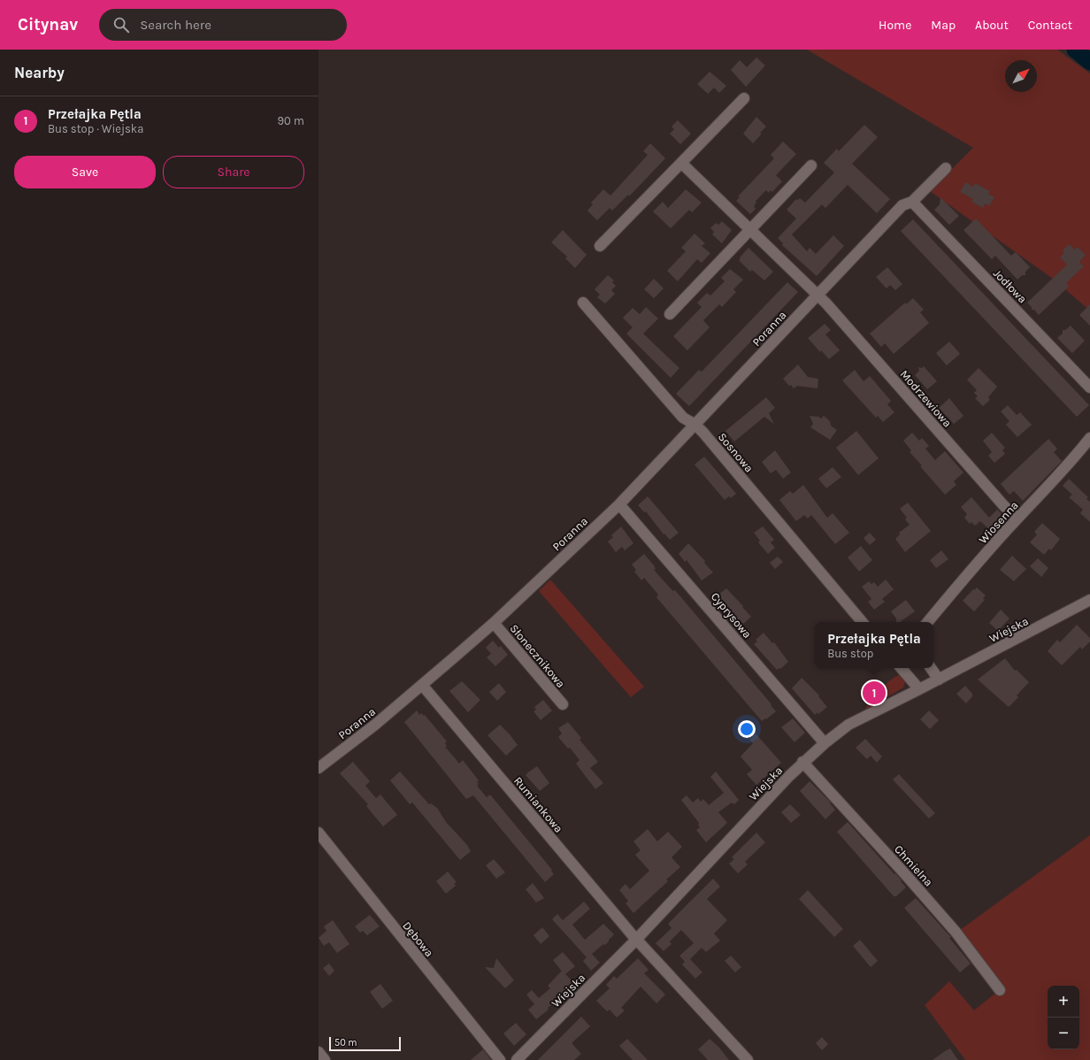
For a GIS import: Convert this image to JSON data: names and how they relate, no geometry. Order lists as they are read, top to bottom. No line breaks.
{"streets":{"street":["Jodłowa","Poranna","Modrzewiowa","Sosnowa","Wiosenna","Cyprysowa","Wiejska","Słonecznikowa","Rumiankowa","Chmielna","Dębowa"]},"crossings":[["Jodłowa","Poranna"],["Poranna","Modrzewiowa"],["Poranna","Sosnowa"],["Poranna","Cyprysowa"],["Poranna","Słonecznikowa"],["Poranna","Rumiankowa"],["Modrzewiowa","Wiosenna"],["Cyprysowa","Wiejska"],["Wiejska","Rumiankowa"],["Wiejska","Chmielna"]],"scale_bar":"50 m","north":"top right","page":{"header":"Citynav","search":"Search here","nav":["Home","Map","About","Contact"],"heading":"Nearby","list":[{"mark":"1","name":"Przełajka Pętla","note":"Bus stop · Wiejska","value":"90 m"}],"buttons":["Save","Share"],"popup":["Przełajka Pętla","Bus stop"],"pins":"1","map_buttons":["+","−"],"scale":"50 m"}}
